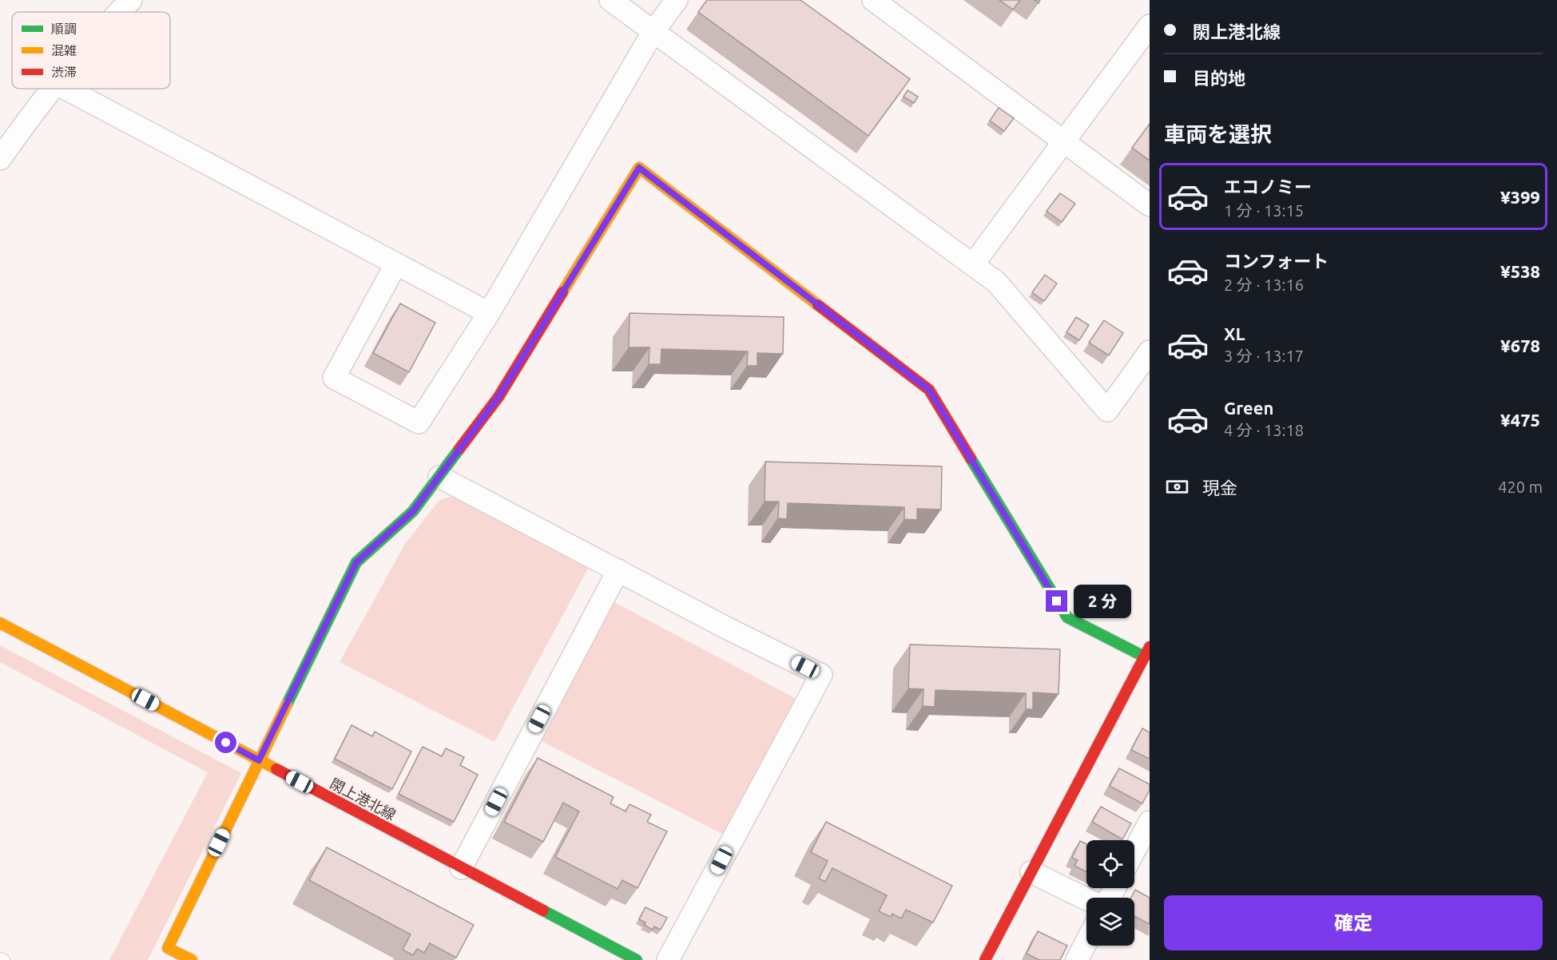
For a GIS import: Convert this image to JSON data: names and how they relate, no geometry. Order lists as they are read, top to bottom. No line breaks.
{"streets":{"street":["閖上港北線"]},"legend":["順調","混雑","渋滞"],"page":{"banner":["閖上港北線","目的地"],"heading":"車両を選択","list":[{"name":"エコノミー","note":"1 分 · 13:15","value":"¥399"},{"name":"コンフォート","note":"2 分 · 13:16","value":"¥538"},{"name":"XL","note":"3 分 · 13:17","value":"¥678"},{"name":"Green","note":"4 分 · 13:18","value":"¥475"}],"pay":["現金","420 m"],"bubble":"2 分","buttons":"確定"}}
